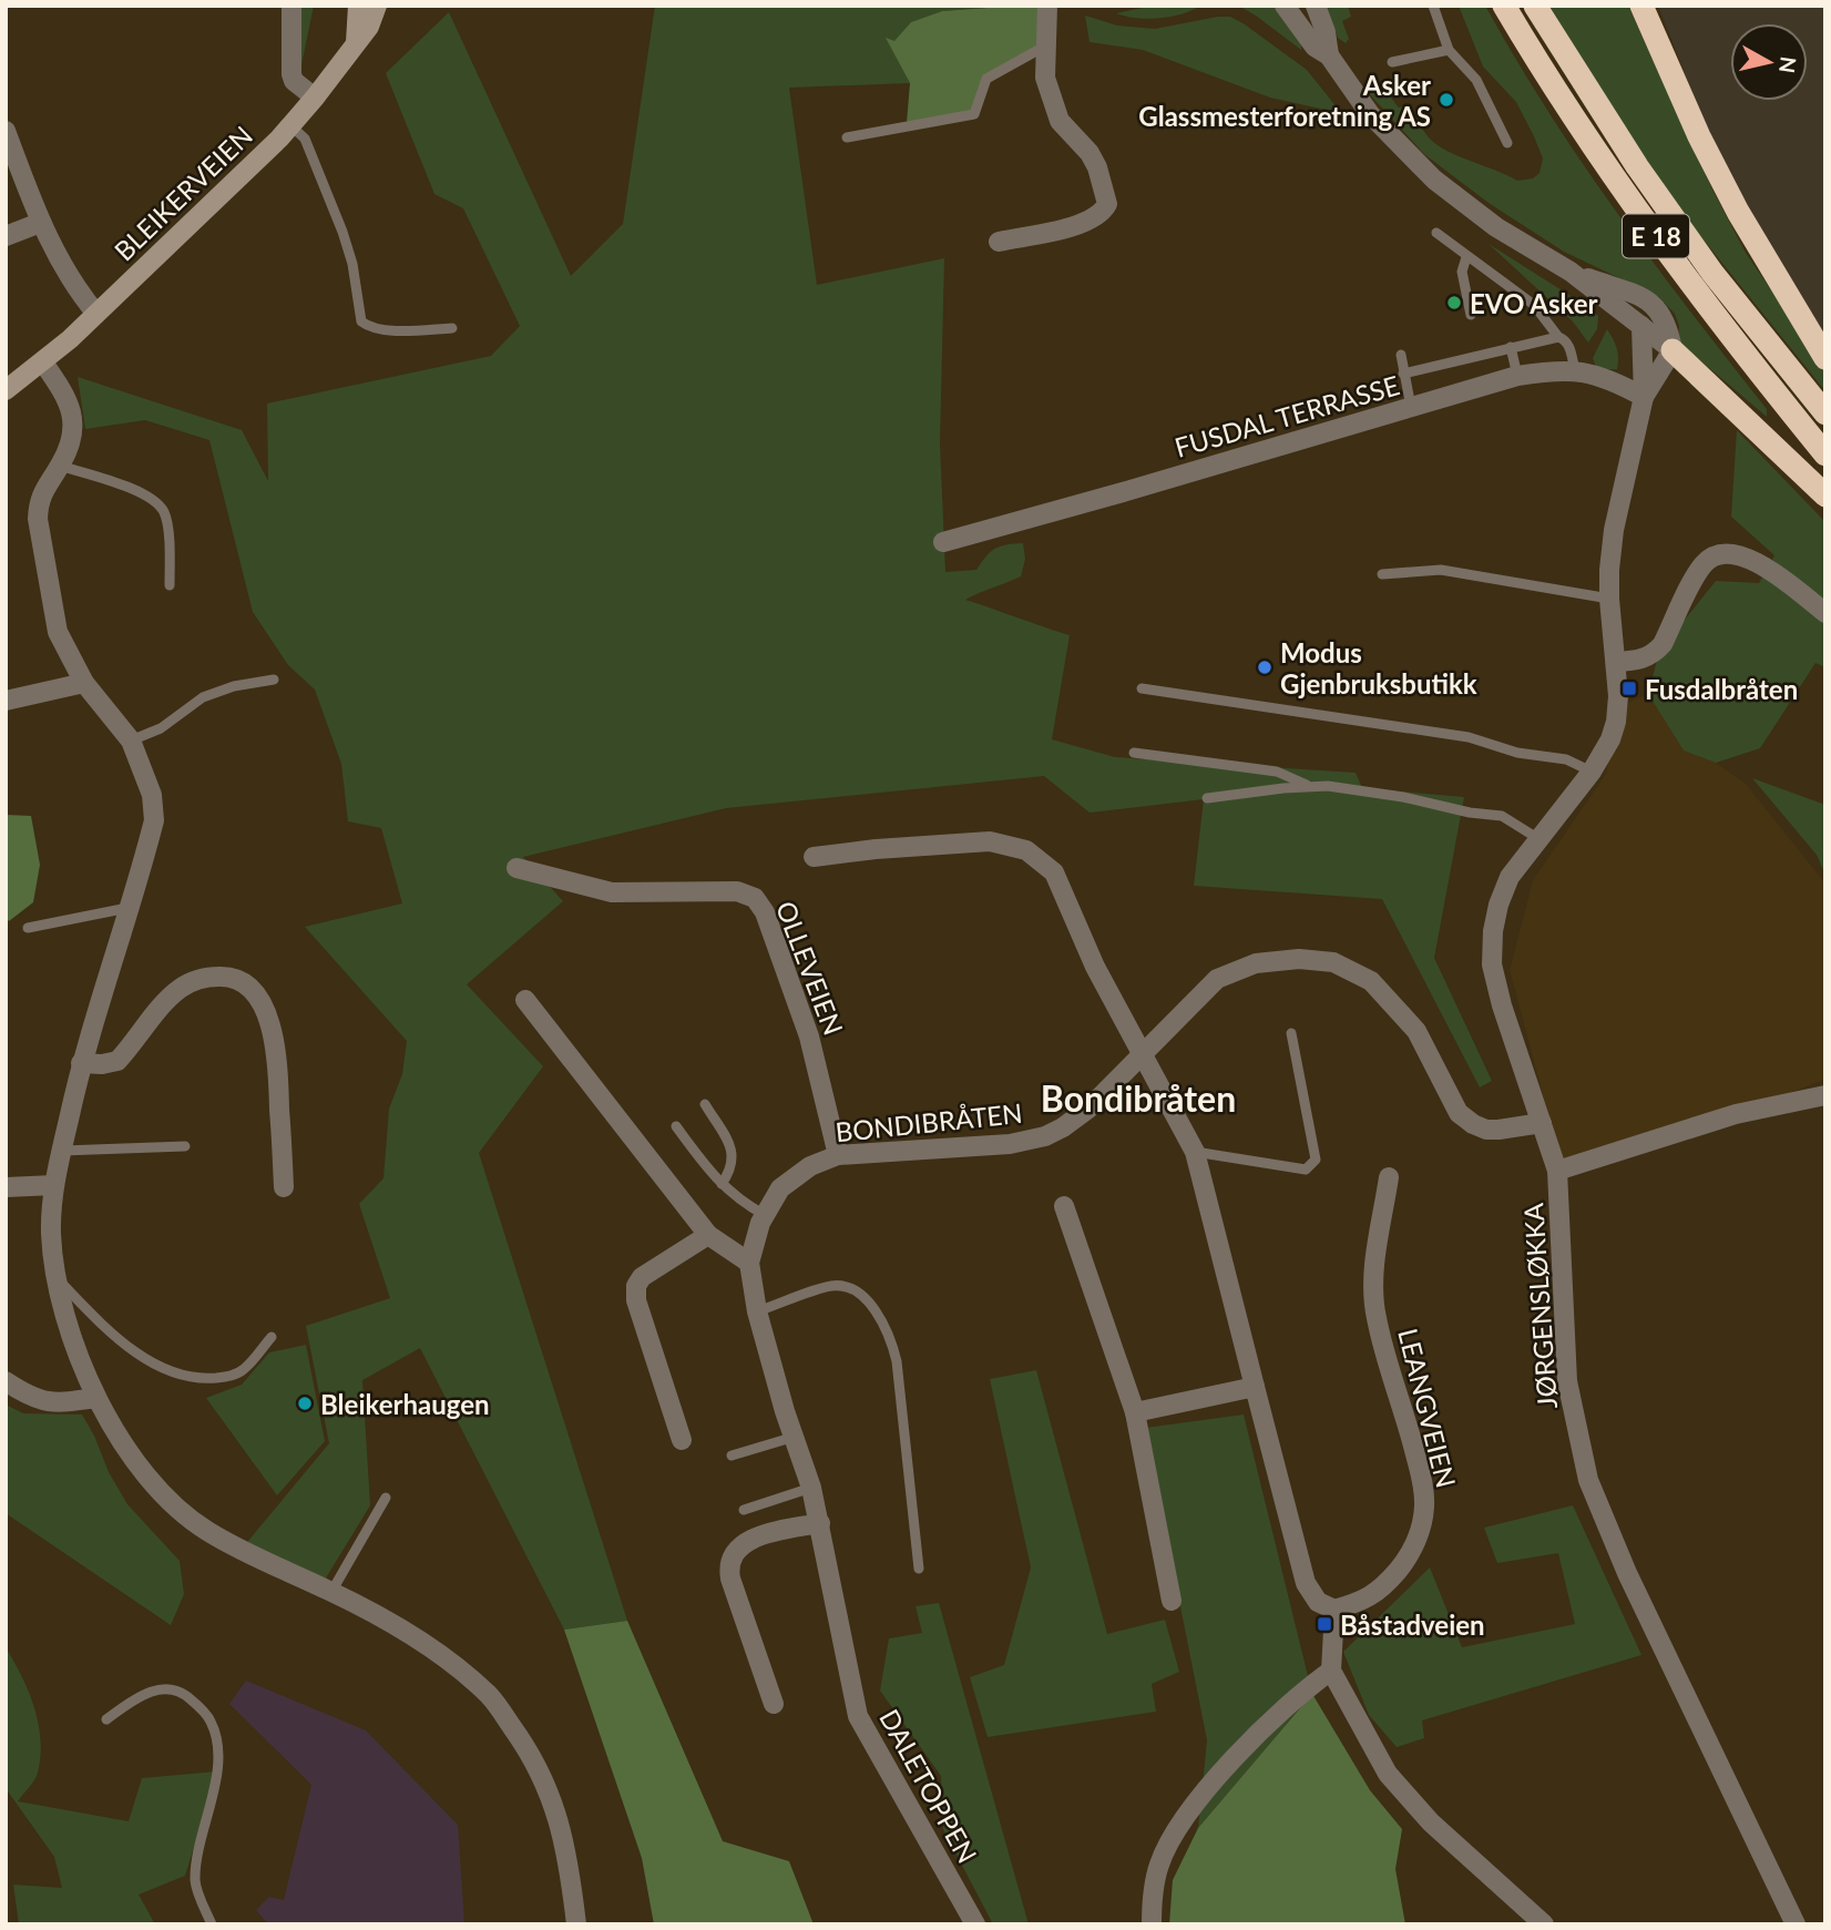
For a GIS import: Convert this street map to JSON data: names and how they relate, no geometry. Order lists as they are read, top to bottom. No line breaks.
{"streets":{"highway":["E 18"],"main road":["BLEIKERVEIEN"],"street":["FUSDAL TERRASSE","OLLEVEIEN","BONDIBRÅTEN","JØRGENSLØKKA","LEANGVEIEN","DALETOPPEN"]},"crossings":[["FUSDAL TERRASSE","JØRGENSLØKKA"],["OLLEVEIEN","BONDIBRÅTEN"],["BONDIBRÅTEN","JØRGENSLØKKA"],["BONDIBRÅTEN","DALETOPPEN"]],"districts":["Bondibråten"],"places":{"other":["Asker Glassmesterforetning AS","EVO Asker","Modus Gjenbruksbutikk","Bleikerhaugen"],"transit":["Fusdalbråten","Båstadveien"]},"north":"right"}
